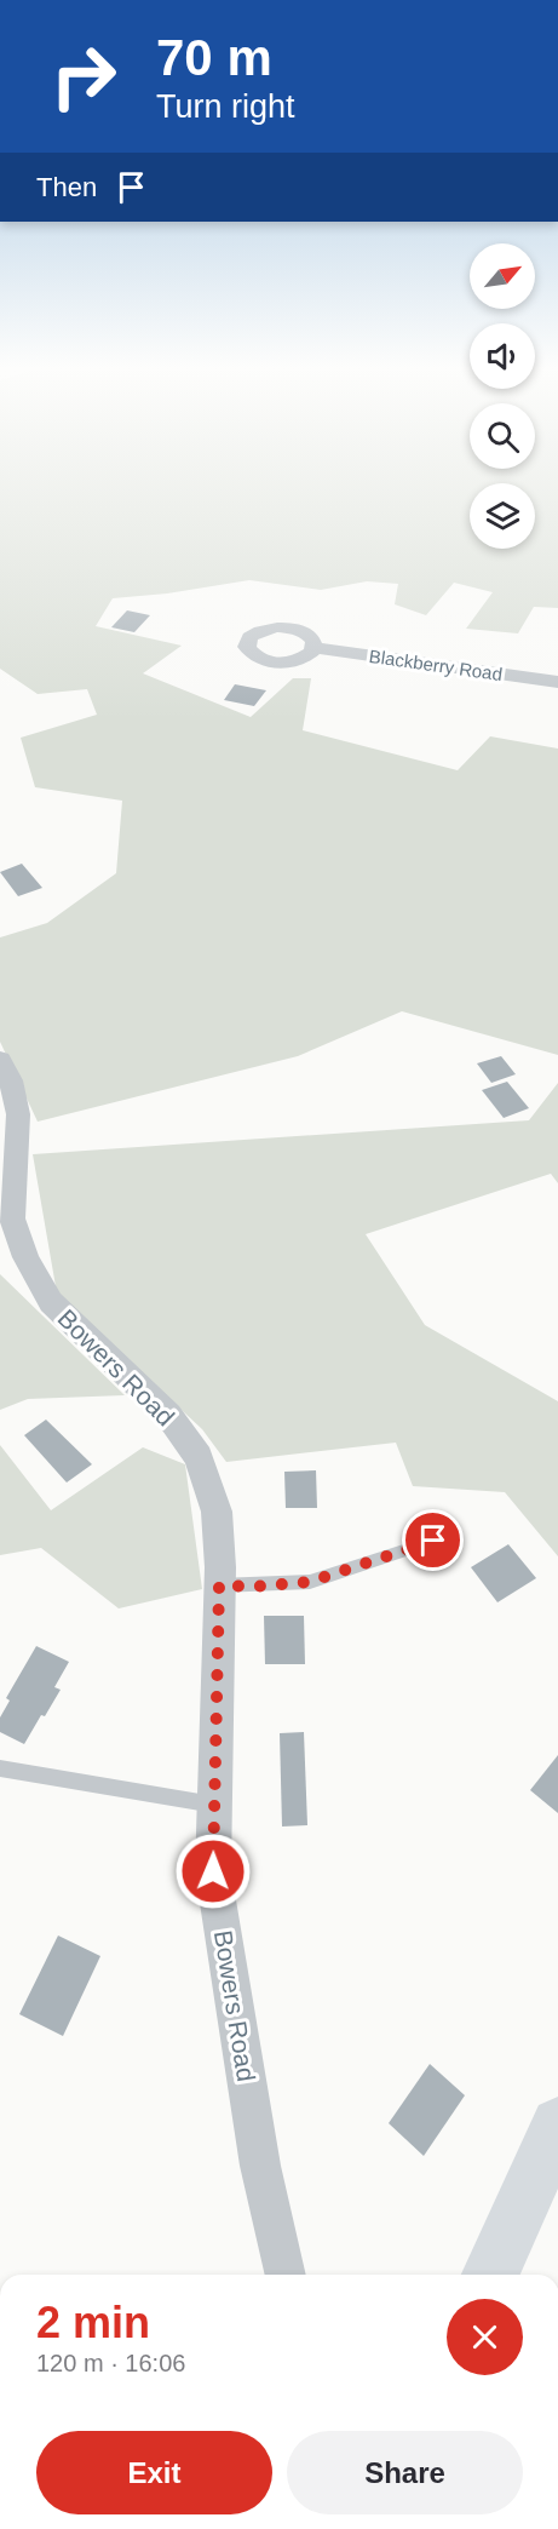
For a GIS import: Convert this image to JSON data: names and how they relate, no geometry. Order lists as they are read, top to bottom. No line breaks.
{"streets":{"street":["Blackberry Road","Bowers Road"]},"north":"top right","page":{"turn":["70 m","Turn right"],"then":"Then","heading":["2 min","120 m · 16:06"],"buttons":["Exit","Share"]}}
